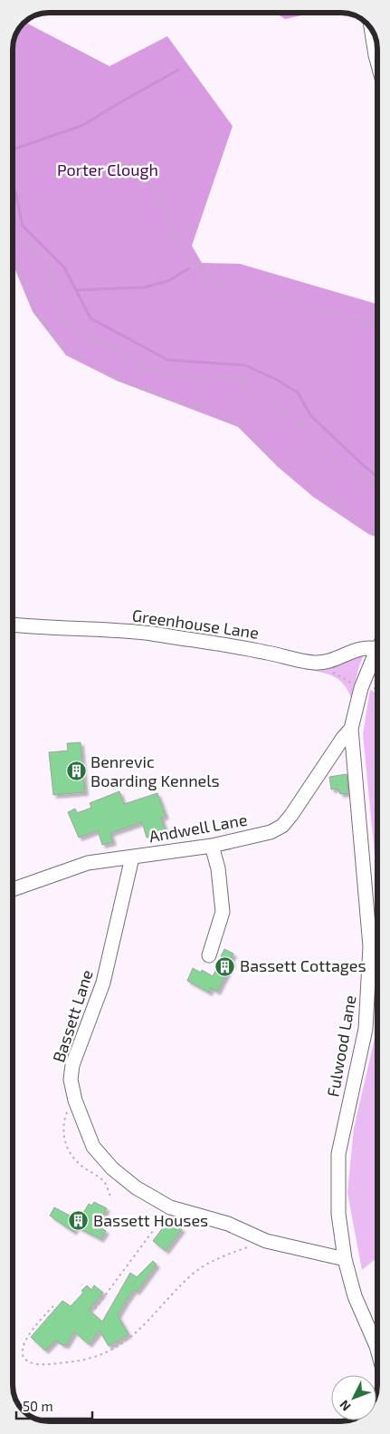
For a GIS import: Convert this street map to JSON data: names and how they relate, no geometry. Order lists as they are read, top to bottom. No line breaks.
{"streets":{"street":["Greenhouse Lane","Andwell Lane","Bassett Lane","Fulwood Lane"]},"crossings":[["Greenhouse Lane","Fulwood Lane"],["Andwell Lane","Bassett Lane"],["Andwell Lane","Fulwood Lane"],["Bassett Lane","Fulwood Lane"]],"parks":["Porter Clough"],"places":{"building":["Benrevic Boarding Kennels","Bassett Cottages","Bassett Houses"]},"scale_bar":"50 m","north":"bottom left"}
